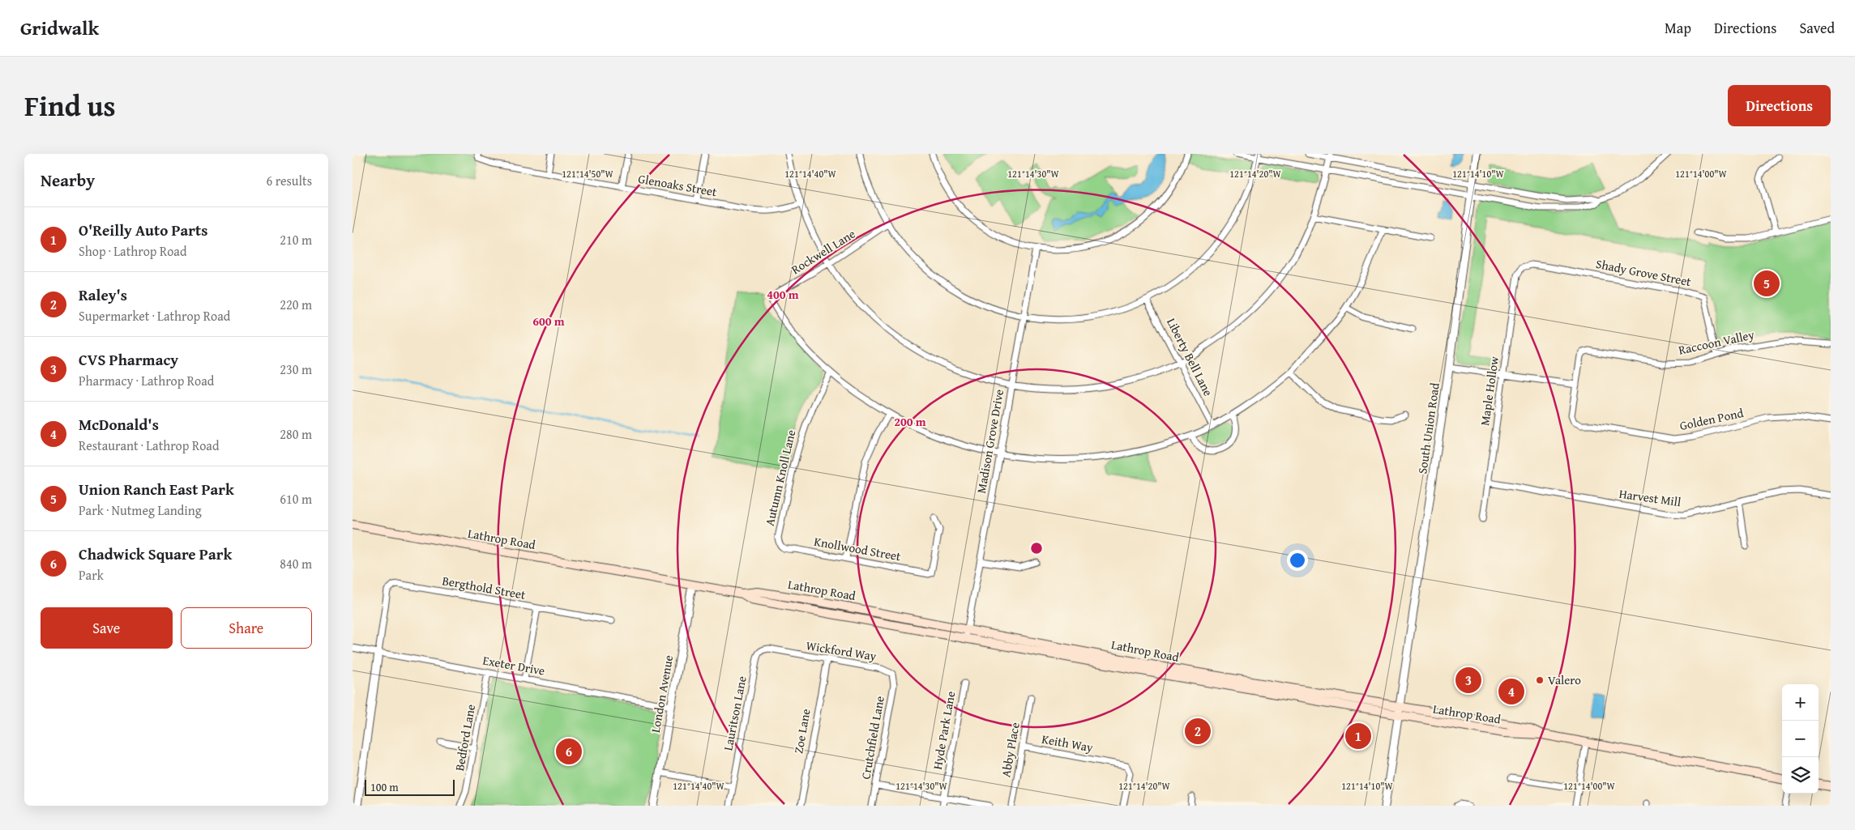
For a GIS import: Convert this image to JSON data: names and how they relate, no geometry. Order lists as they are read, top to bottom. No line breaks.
{"streets":{"main road":["Lathrop Road"],"street":["Glenoaks Street","Rockwell Lane","Shady Grove Street","Raccoon Valley","Liberty Bell Lane","Maple Hollow","Golden Pond","South Union Road","Madison Grove Drive","Autumn Knoll Lane","Harvest Mill","Knollwood Street","Bergthold Street","Wickford Way","Exeter Drive","London Avenue","Lauritson Lane","Hyde Park Lane","Zoe Lane","Bedford Lane","Crutchfield Lane","Keith Way","Abby Place"]},"crossings":[["Rockwell Lane","Autumn Knoll Lane"],["Shady Grove Street","Raccoon Valley"],["Shady Grove Street","Maple Hollow"],["Raccoon Valley","Golden Pond"],["Maple Hollow","Harvest Mill"],["South Union Road","Lathrop Road"],["Madison Grove Drive","Lathrop Road"],["Autumn Knoll Lane","Knollwood Street"],["Lathrop Road","London Avenue"],["Bergthold Street","Exeter Drive"],["Wickford Way","Lauritson Lane"],["Wickford Way","Zoe Lane"],["Wickford Way","Crutchfield Lane"],["Exeter Drive","London Avenue"],["Exeter Drive","Bedford Lane"],["Keith Way","Abby Place"]],"places":["Valero"],"scale_bar":"100 m","page":{"header":"Gridwalk","nav":["Map","Directions","Saved"],"title":"Find us","buttons":["Directions",["Save","Share"]],"heading":["Nearby","6 results"],"list":[{"mark":"1","name":"O'Reilly Auto Parts","note":"Shop · Lathrop Road","value":"210 m"},{"mark":"2","name":"Raley's","note":"Supermarket · Lathrop Road","value":"220 m"},{"mark":"3","name":"CVS Pharmacy","note":"Pharmacy · Lathrop Road","value":"230 m"},{"mark":"4","name":"McDonald's","note":"Restaurant · Lathrop Road","value":"280 m"},{"mark":"5","name":"Union Ranch East Park","note":"Park · Nutmeg Landing","value":"610 m"},{"mark":"6","name":"Chadwick Square Park","note":"Park","value":"840 m"}],"pins":["5","3","4","2","1","6"],"map_buttons":["+","−"],"scale":"100 m"},"coordinates":["121°14'50\"W","121°14'40\"W","121°14'30\"W","121°14'20\"W","121°14'10\"W","121°14'00\"W"],"rings":["400 m","600 m","200 m"]}
